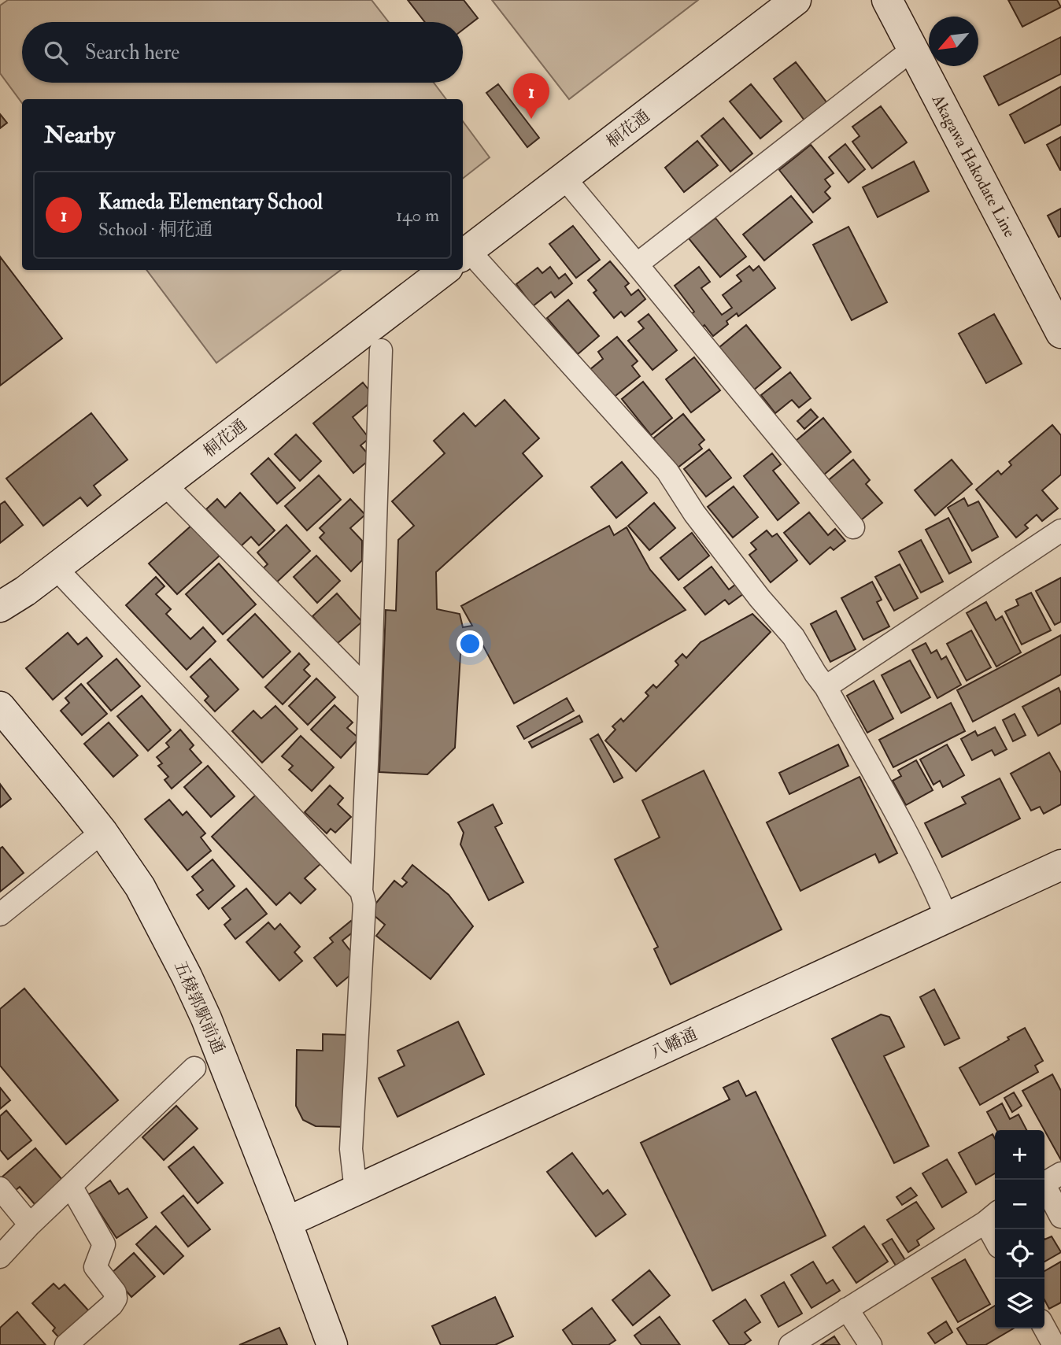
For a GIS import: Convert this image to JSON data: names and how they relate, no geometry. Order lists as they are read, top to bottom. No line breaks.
{"streets":{"street":["桐花通","Akagawa Hakodate Line","五稜郭駅前通","八幡通"]},"crossings":[["五稜郭駅前通","八幡通"]],"north":"bottom left","page":{"search":"Search here","pins":"1","heading":"Nearby","list":[{"mark":"1","name":"Kameda Elementary School","note":"School · 桐花通","value":"140 m"}],"map_buttons":["+","−"]}}
